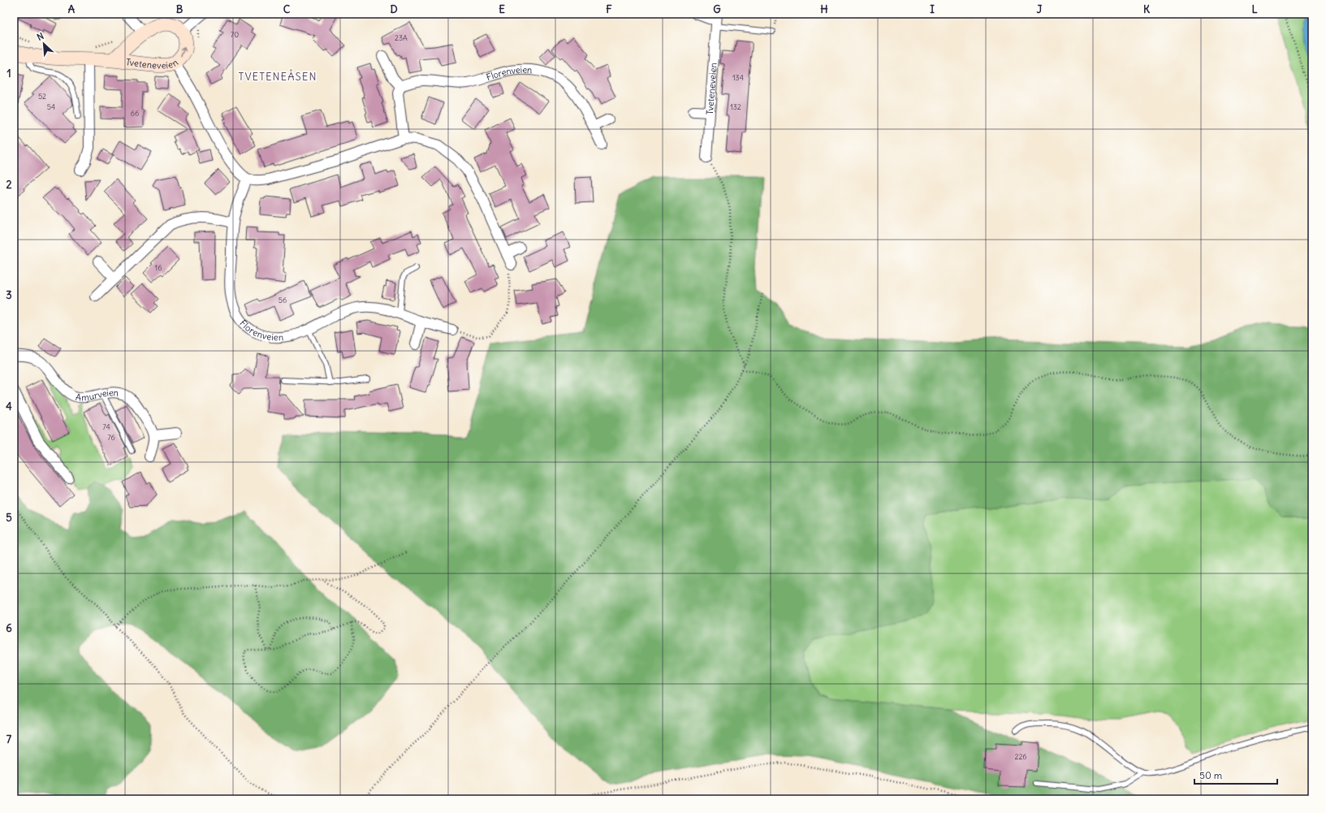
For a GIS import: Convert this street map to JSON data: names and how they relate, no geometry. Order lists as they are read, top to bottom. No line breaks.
{"streets":{"street":["Tveteneveien","Florenveien","Amurveien"]},"districts":["TVETENEÅSEN"],"house_numbers":["70","23A","134","52","54","132","66","16","56","74","76","226"],"scale_bar":"50 m","north":"top left","grid":{"columns":["A","B","C","D","E","F","G","H","I","J","K","L"],"rows":["1","2","3","4","5","6","7"]}}
